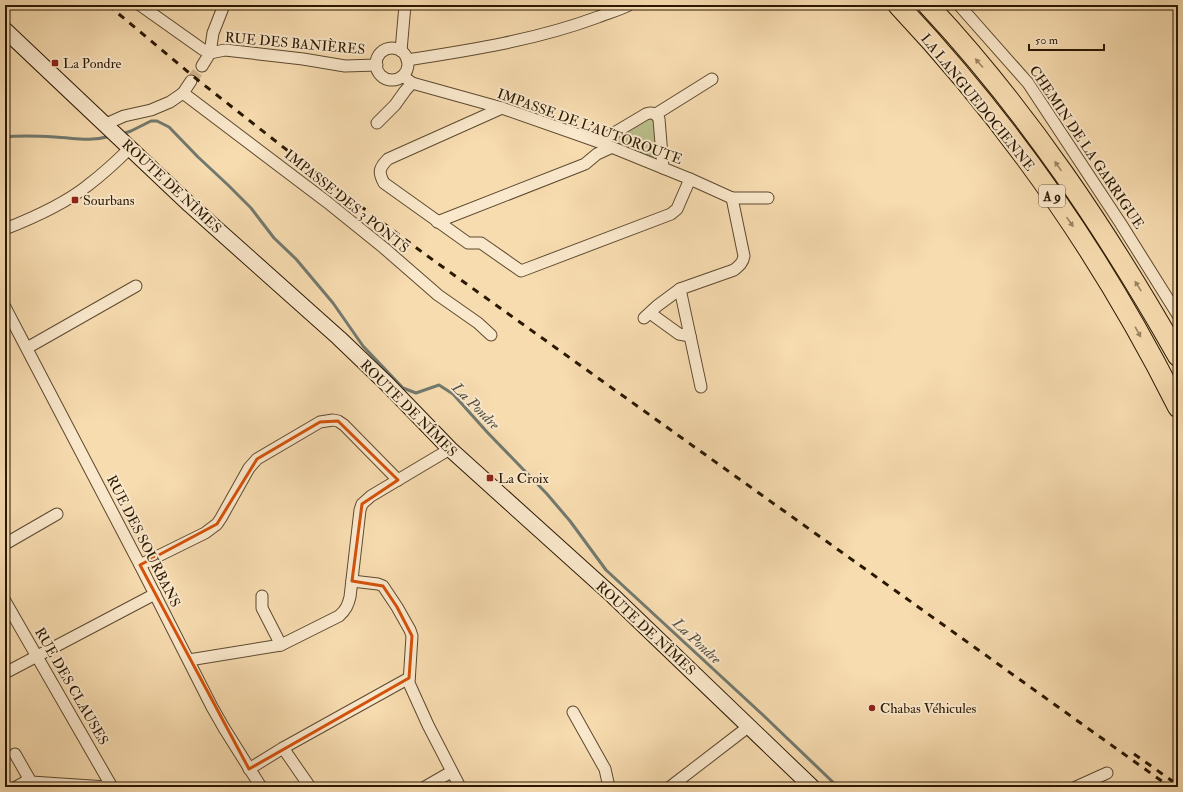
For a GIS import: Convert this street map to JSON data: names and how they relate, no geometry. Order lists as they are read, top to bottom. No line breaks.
{"streets":{"highway":["LA LANGUEDOCIENNE","A 9"],"street":["RUE DES BANIÈRES","IMPASSE DE L'AUTOROUTE","CHEMIN DE LA GARRIGUE","ROUTE DE NÎMES","IMPASSE DES 3 PONTS","RUE DES SOURBANS","RUE DES CLAUSES"]},"crossings":[["RUE DES BANIÈRES","IMPASSE DE L'AUTOROUTE"]],"water":["La Pondre"],"places":{"transit":["La Pondre","Sourbans","La Croix"],"other":["Chabas Véhicules"]},"scale_bar":"50 m"}
